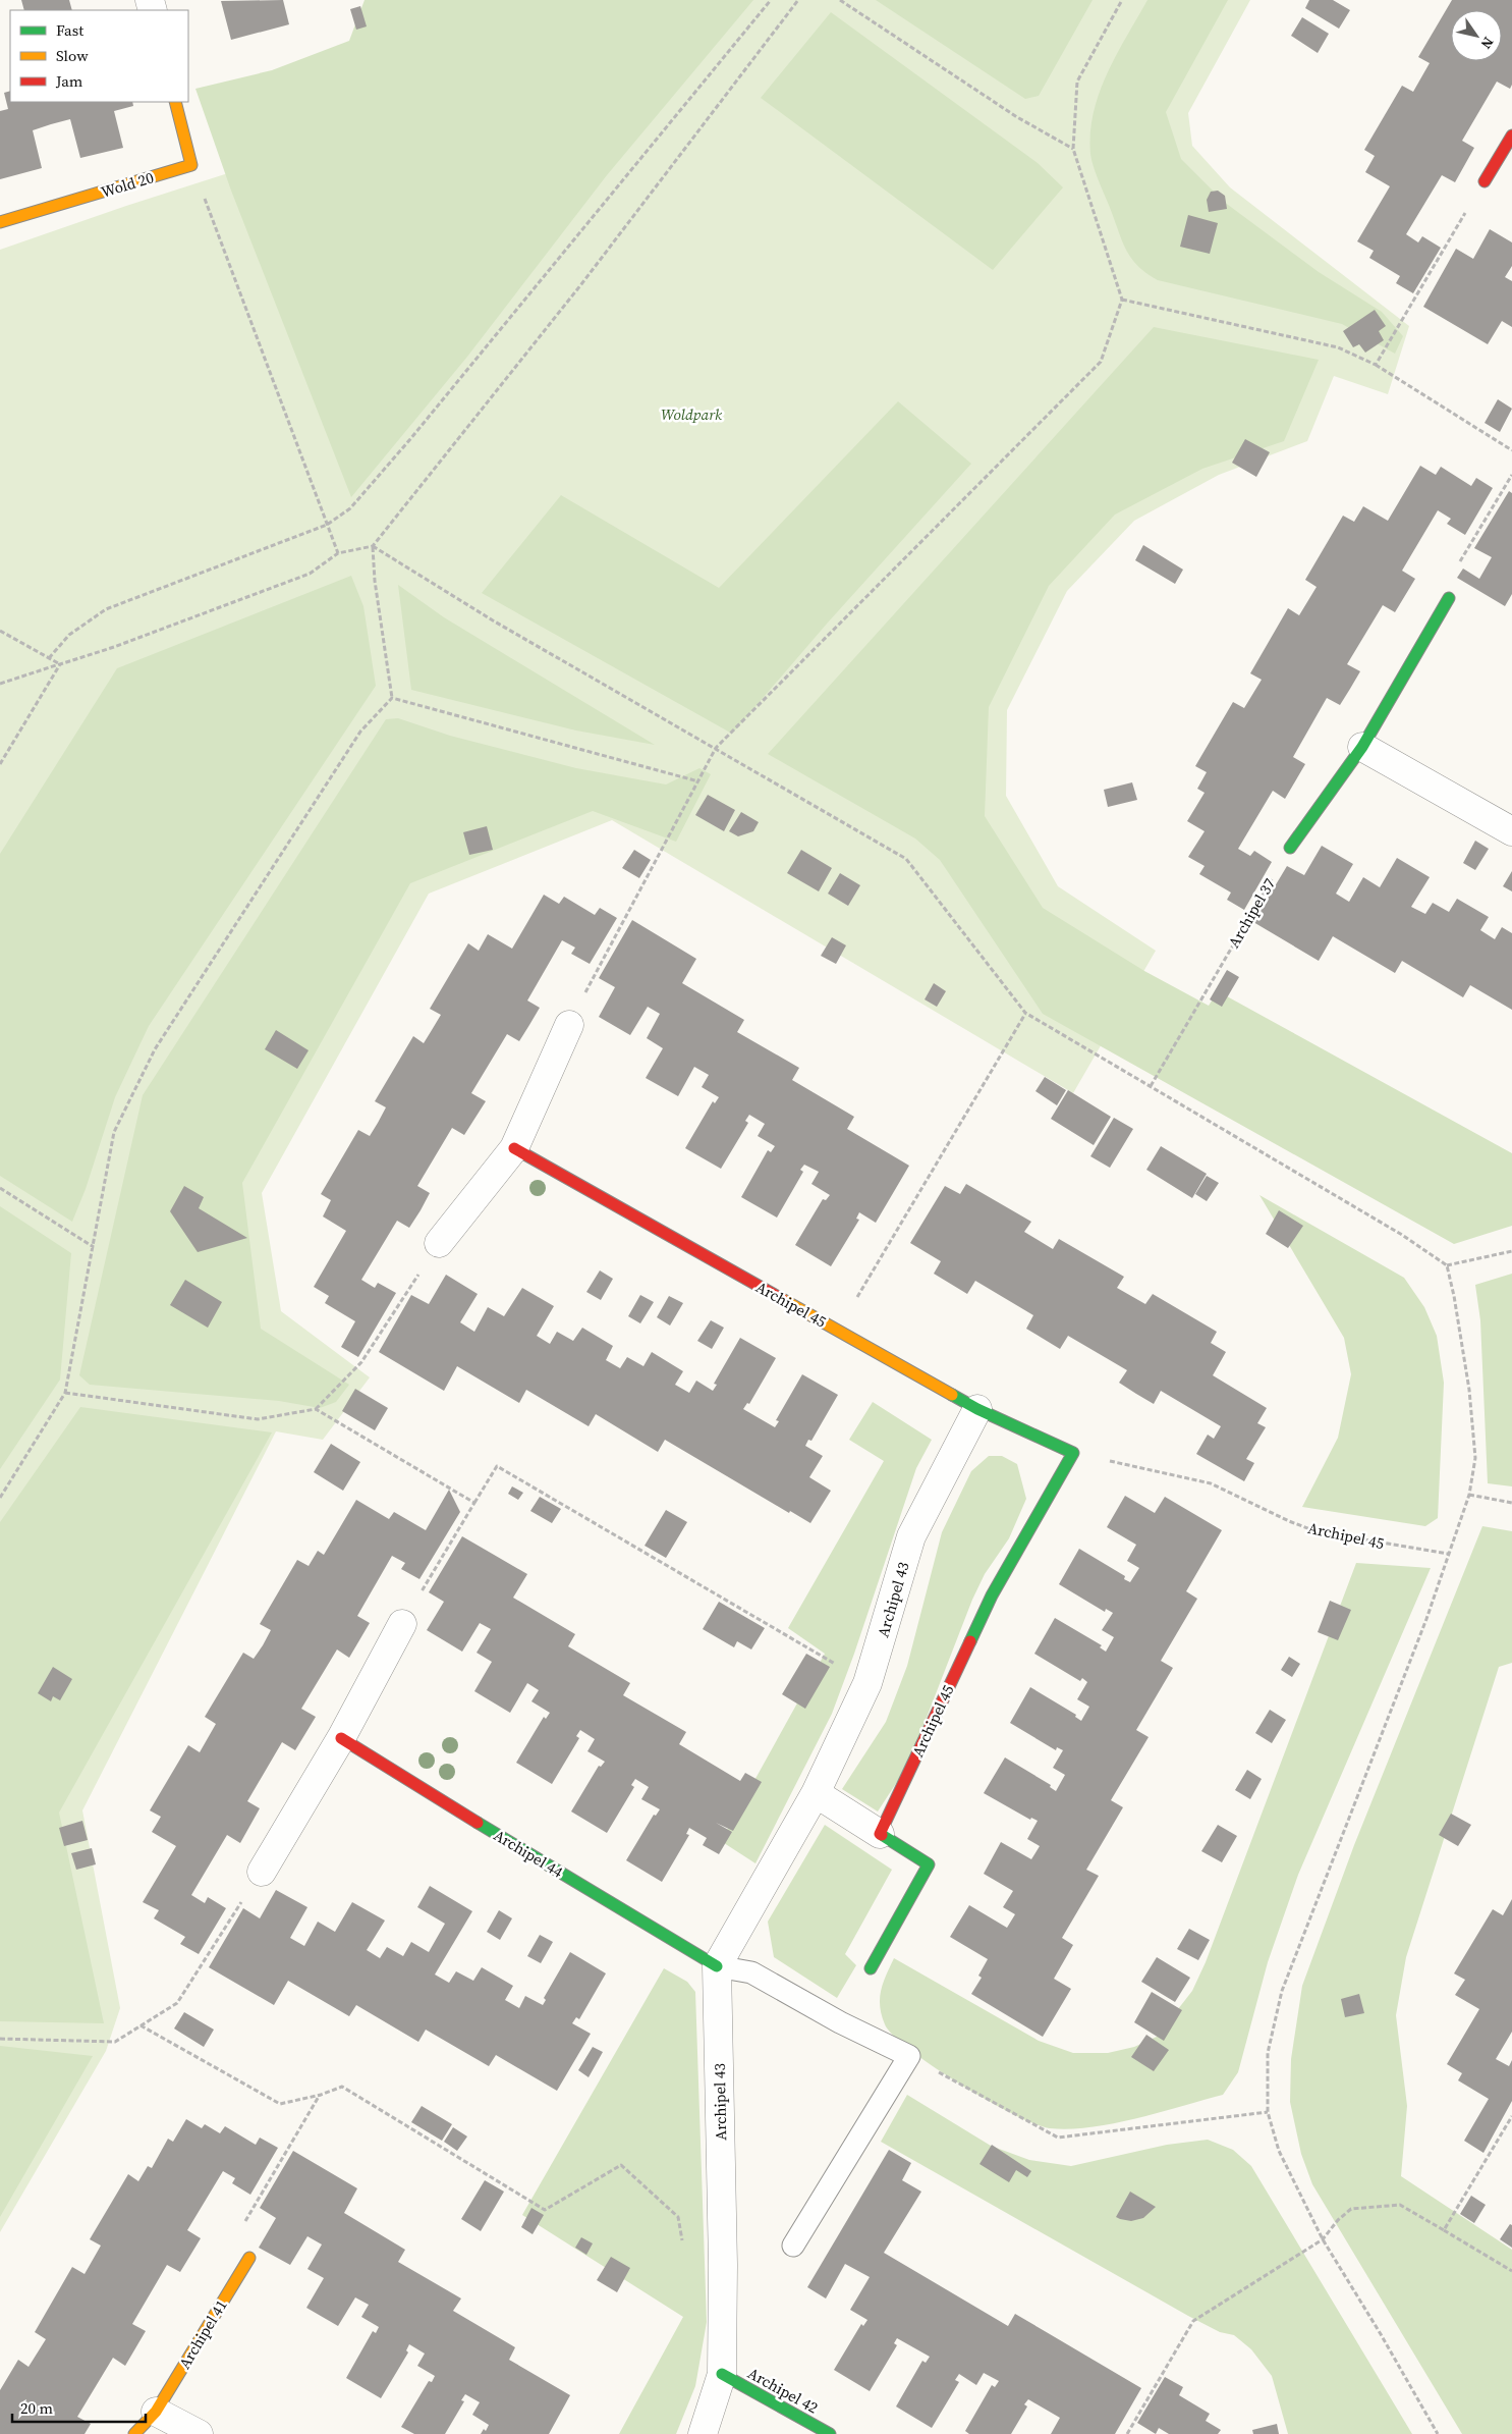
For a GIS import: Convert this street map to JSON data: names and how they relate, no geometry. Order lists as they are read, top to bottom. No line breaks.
{"streets":{"street":["Wold 20","Archipel 45","Archipel 43","Archipel 44","Archipel 41","Archipel 42"],"path":["Archipel 37"]},"crossings":[["Archipel 45","Archipel 43"],["Archipel 43","Archipel 44"],["Archipel 43","Archipel 42"]],"parks":["Woldpark"],"legend":["Fast","Slow","Jam"],"scale_bar":"20 m","north":"bottom right"}
